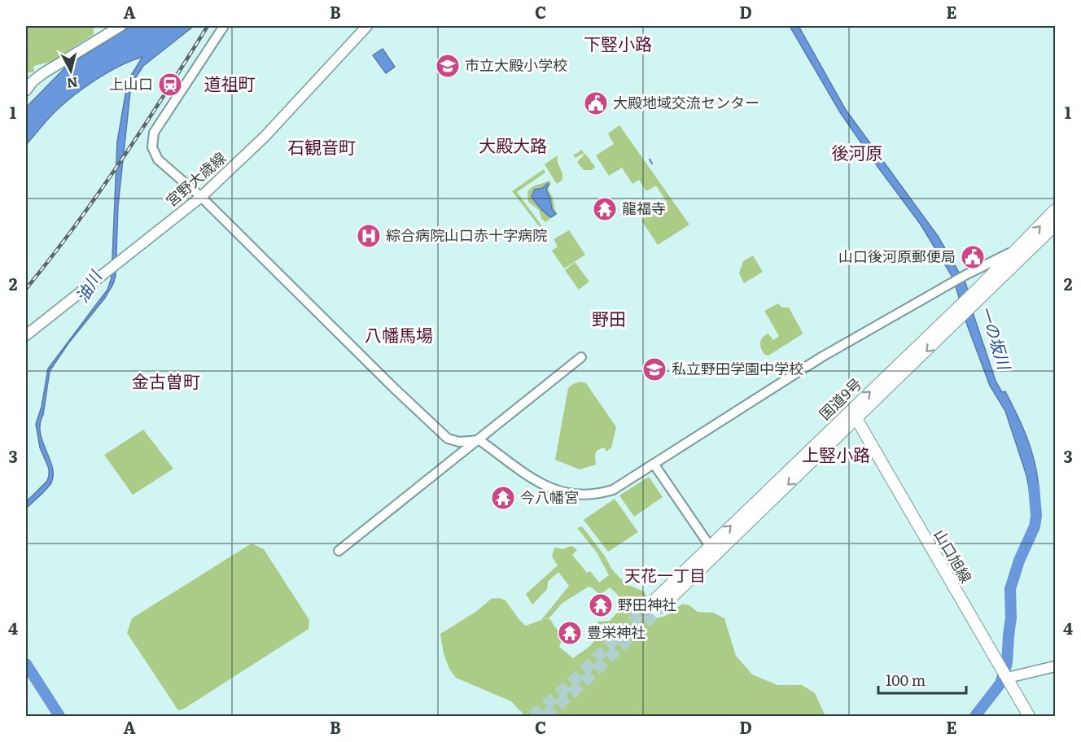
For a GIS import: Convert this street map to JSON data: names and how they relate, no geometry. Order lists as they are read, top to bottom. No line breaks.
{"streets":{"main road":["宮野大歳線","国道9号","山口旭線"]},"crossings":[["国道9号","山口旭線"]],"districts":["下竪小路","道祖町","大殿大路","石観音町","後河原","野田","八幡馬場","金古曽町","上竪小路","天花一丁目"],"water":["油川","一の坂川"],"places":{"school or university":["市立大殿小学校","私立野田学園中学校"],"station":["上山口"],"public building":["大殿地域交流センター","山口後河原郵便局"],"temple":["龍福寺","今八幡宮","野田神社","豊栄神社"],"hospital":["綜合病院山口赤十字病院"]},"scale_bar":"100 m","north":"bottom","grid":{"columns":["A","B","C","D","E"],"rows":["1","2","3","4"]}}
